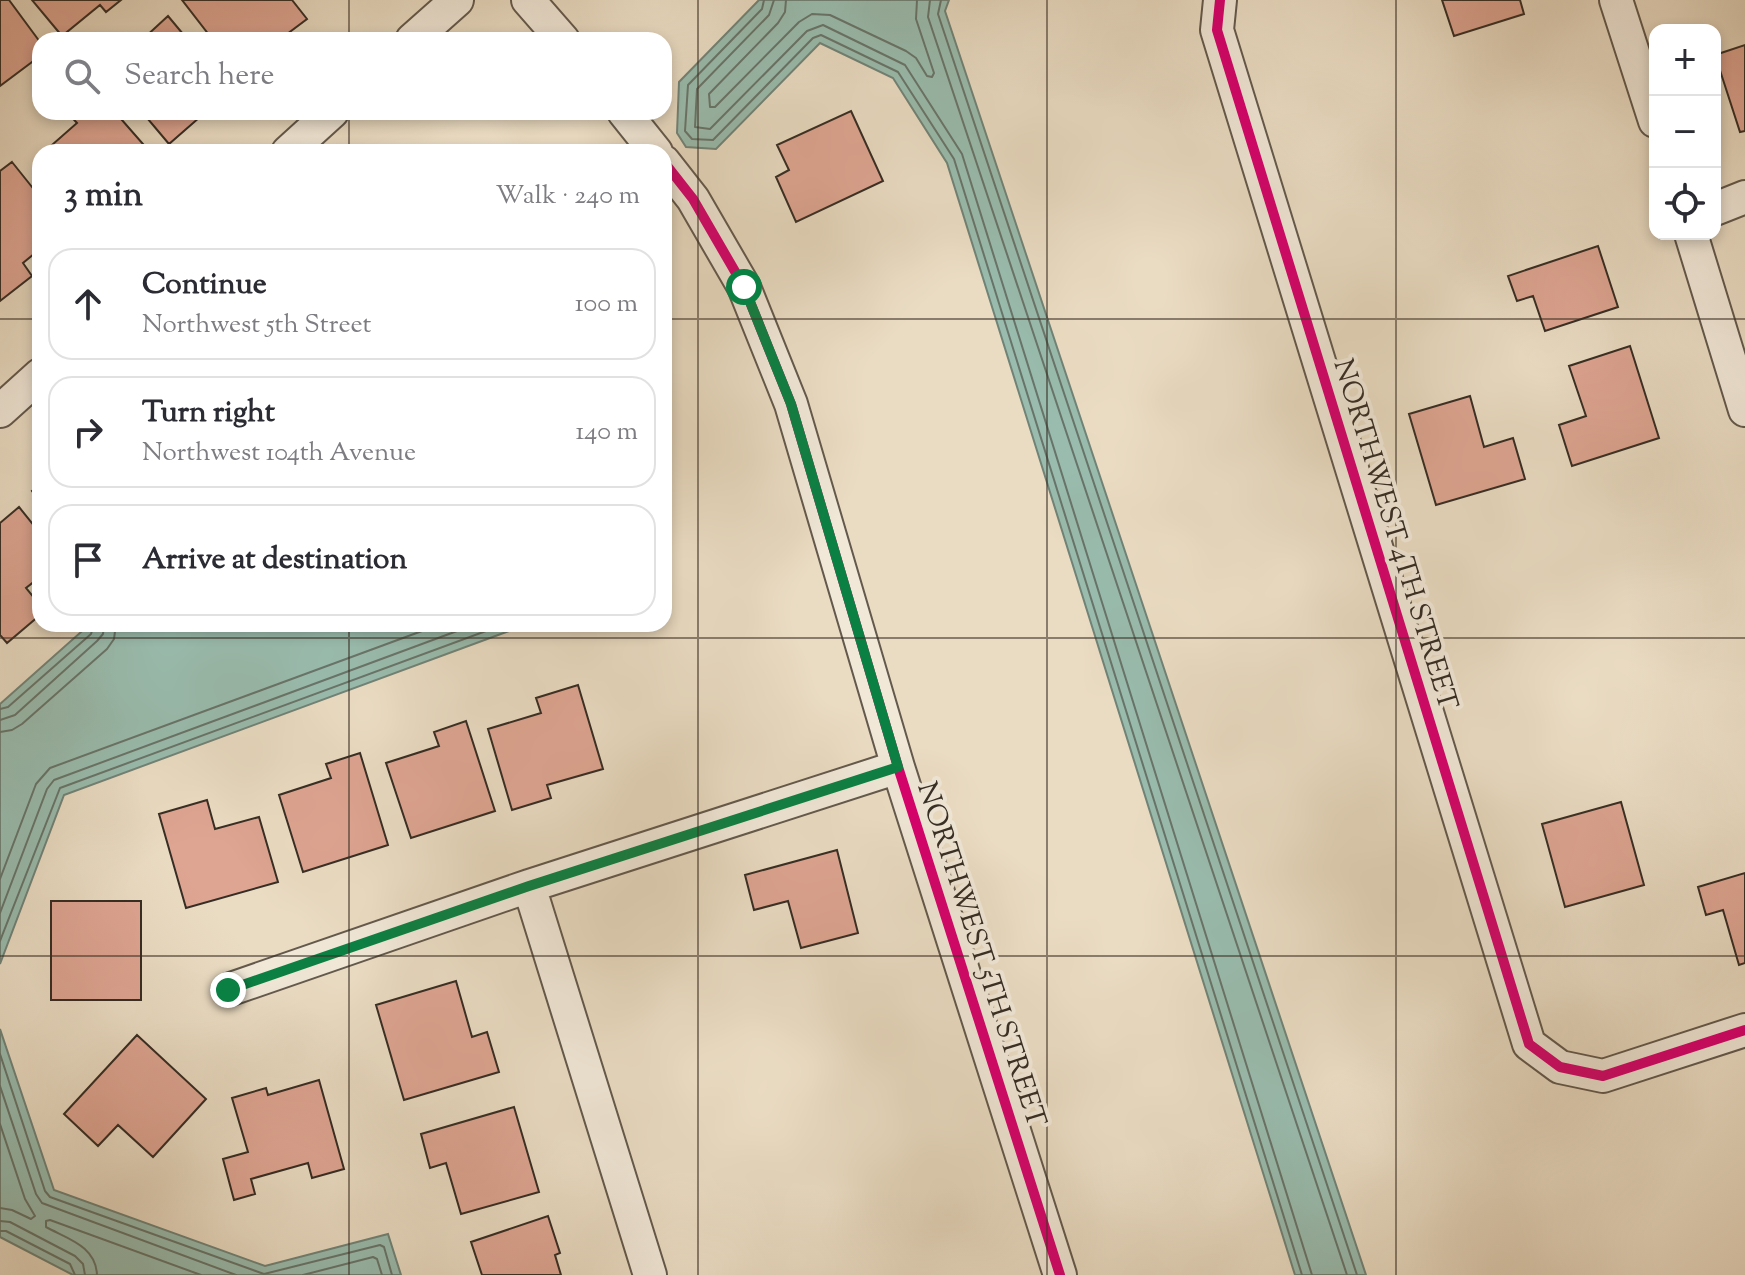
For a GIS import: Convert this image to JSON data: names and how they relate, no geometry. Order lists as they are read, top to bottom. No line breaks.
{"streets":{"street":["NORTHWEST 4TH STREET","NORTHWEST 5TH STREET"]},"page":{"map_buttons":["+","−"],"search":"Search here","heading":["3 min","Walk · 240 m"],"list":[["Continue","Northwest 5th Street","100 m"],["Turn right","Northwest 104th Avenue","140 m"],"Arrive at destination"]}}
